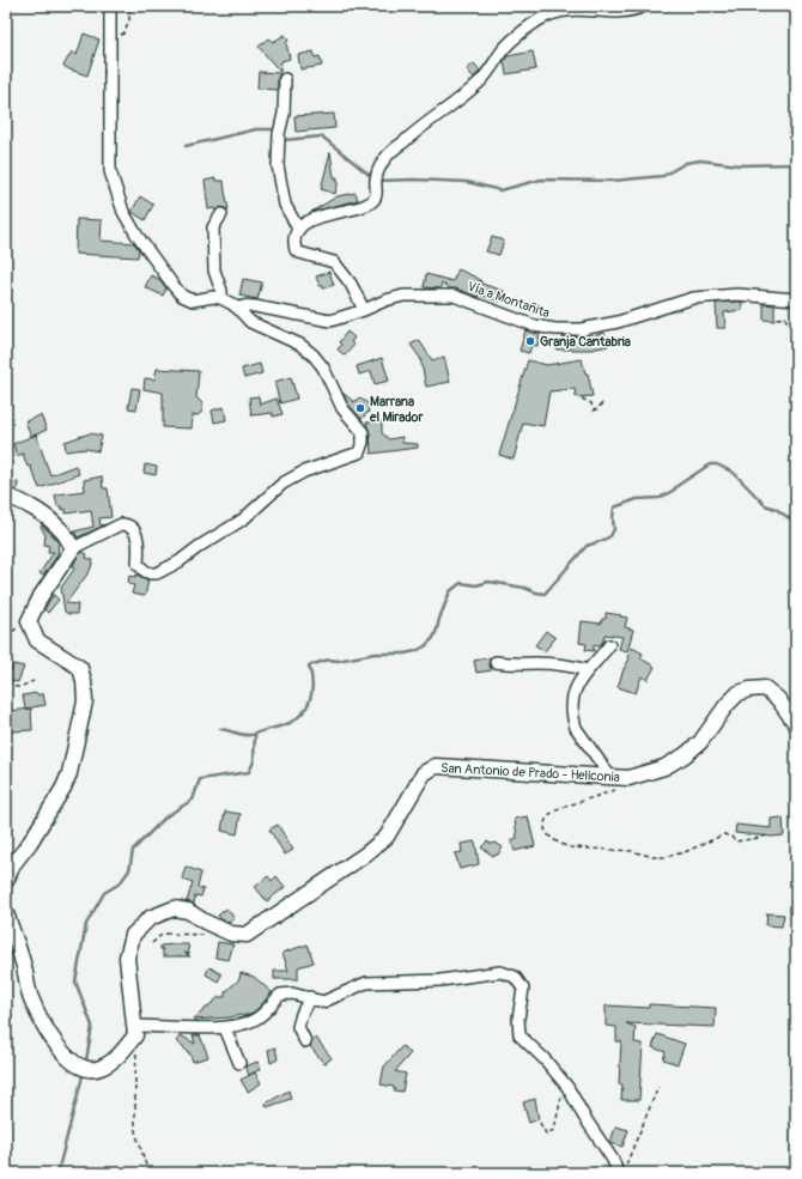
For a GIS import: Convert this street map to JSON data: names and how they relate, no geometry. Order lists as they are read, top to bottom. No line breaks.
{"streets":{"street":["Vía a Montañita","San Antonio de Prado - Heliconia"]},"places":["Granja Cantabria","Marrana el Mirador"]}
